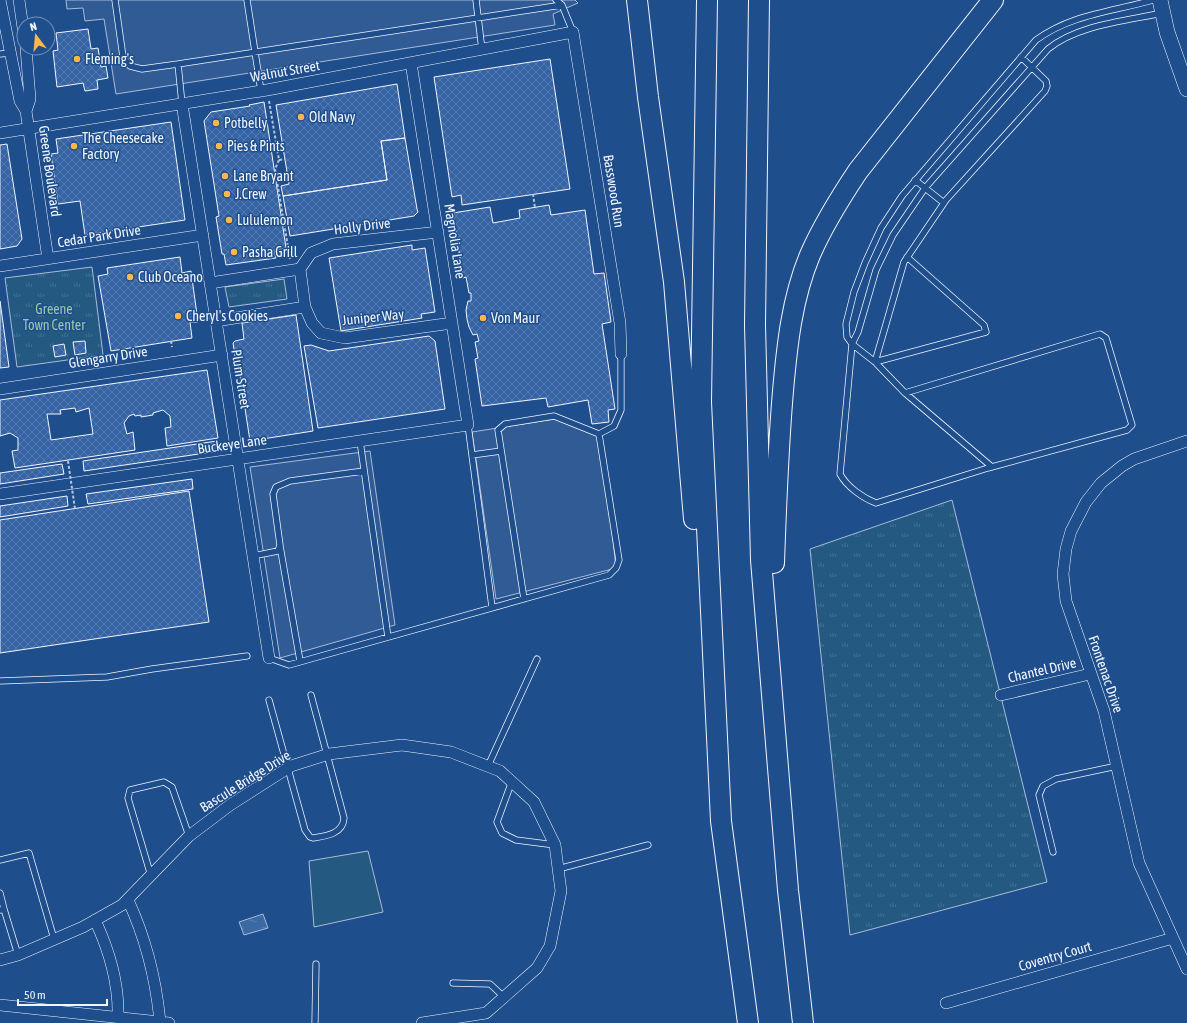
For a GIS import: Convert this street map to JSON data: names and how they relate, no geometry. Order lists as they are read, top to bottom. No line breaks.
{"streets":{"street":["Walnut Street","Greene Boulevard","Basswood Run","Holly Drive","Cedar Park Drive","Magnolia Lane","Juniper Way","Glengarry Drive","Plum Street","Buckeye Lane","Chantel Drive","Frontenac Drive","Bascule Bridge Drive","Coventry Court"]},"crossings":[["Walnut Street","Greene Boulevard"],["Walnut Street","Basswood Run"],["Walnut Street","Magnolia Lane"],["Walnut Street","Plum Street"],["Greene Boulevard","Cedar Park Drive"],["Holly Drive","Magnolia Lane"],["Holly Drive","Juniper Way"],["Cedar Park Drive","Plum Street"],["Magnolia Lane","Juniper Way"],["Magnolia Lane","Buckeye Lane"],["Glengarry Drive","Plum Street"],["Plum Street","Buckeye Lane"],["Chantel Drive","Frontenac Drive"],["Frontenac Drive","Coventry Court"]],"parks":["Greene Town Center"],"places":["Fleming's","Old Navy","Potbelly","The Cheesecake Factory","Pies & Pints","Lane Bryant","J.Crew","Lululemon","Pasha Grill","Club Oceano","Cheryl's Cookies","Von Maur"],"scale_bar":"50 m","north":"top"}
